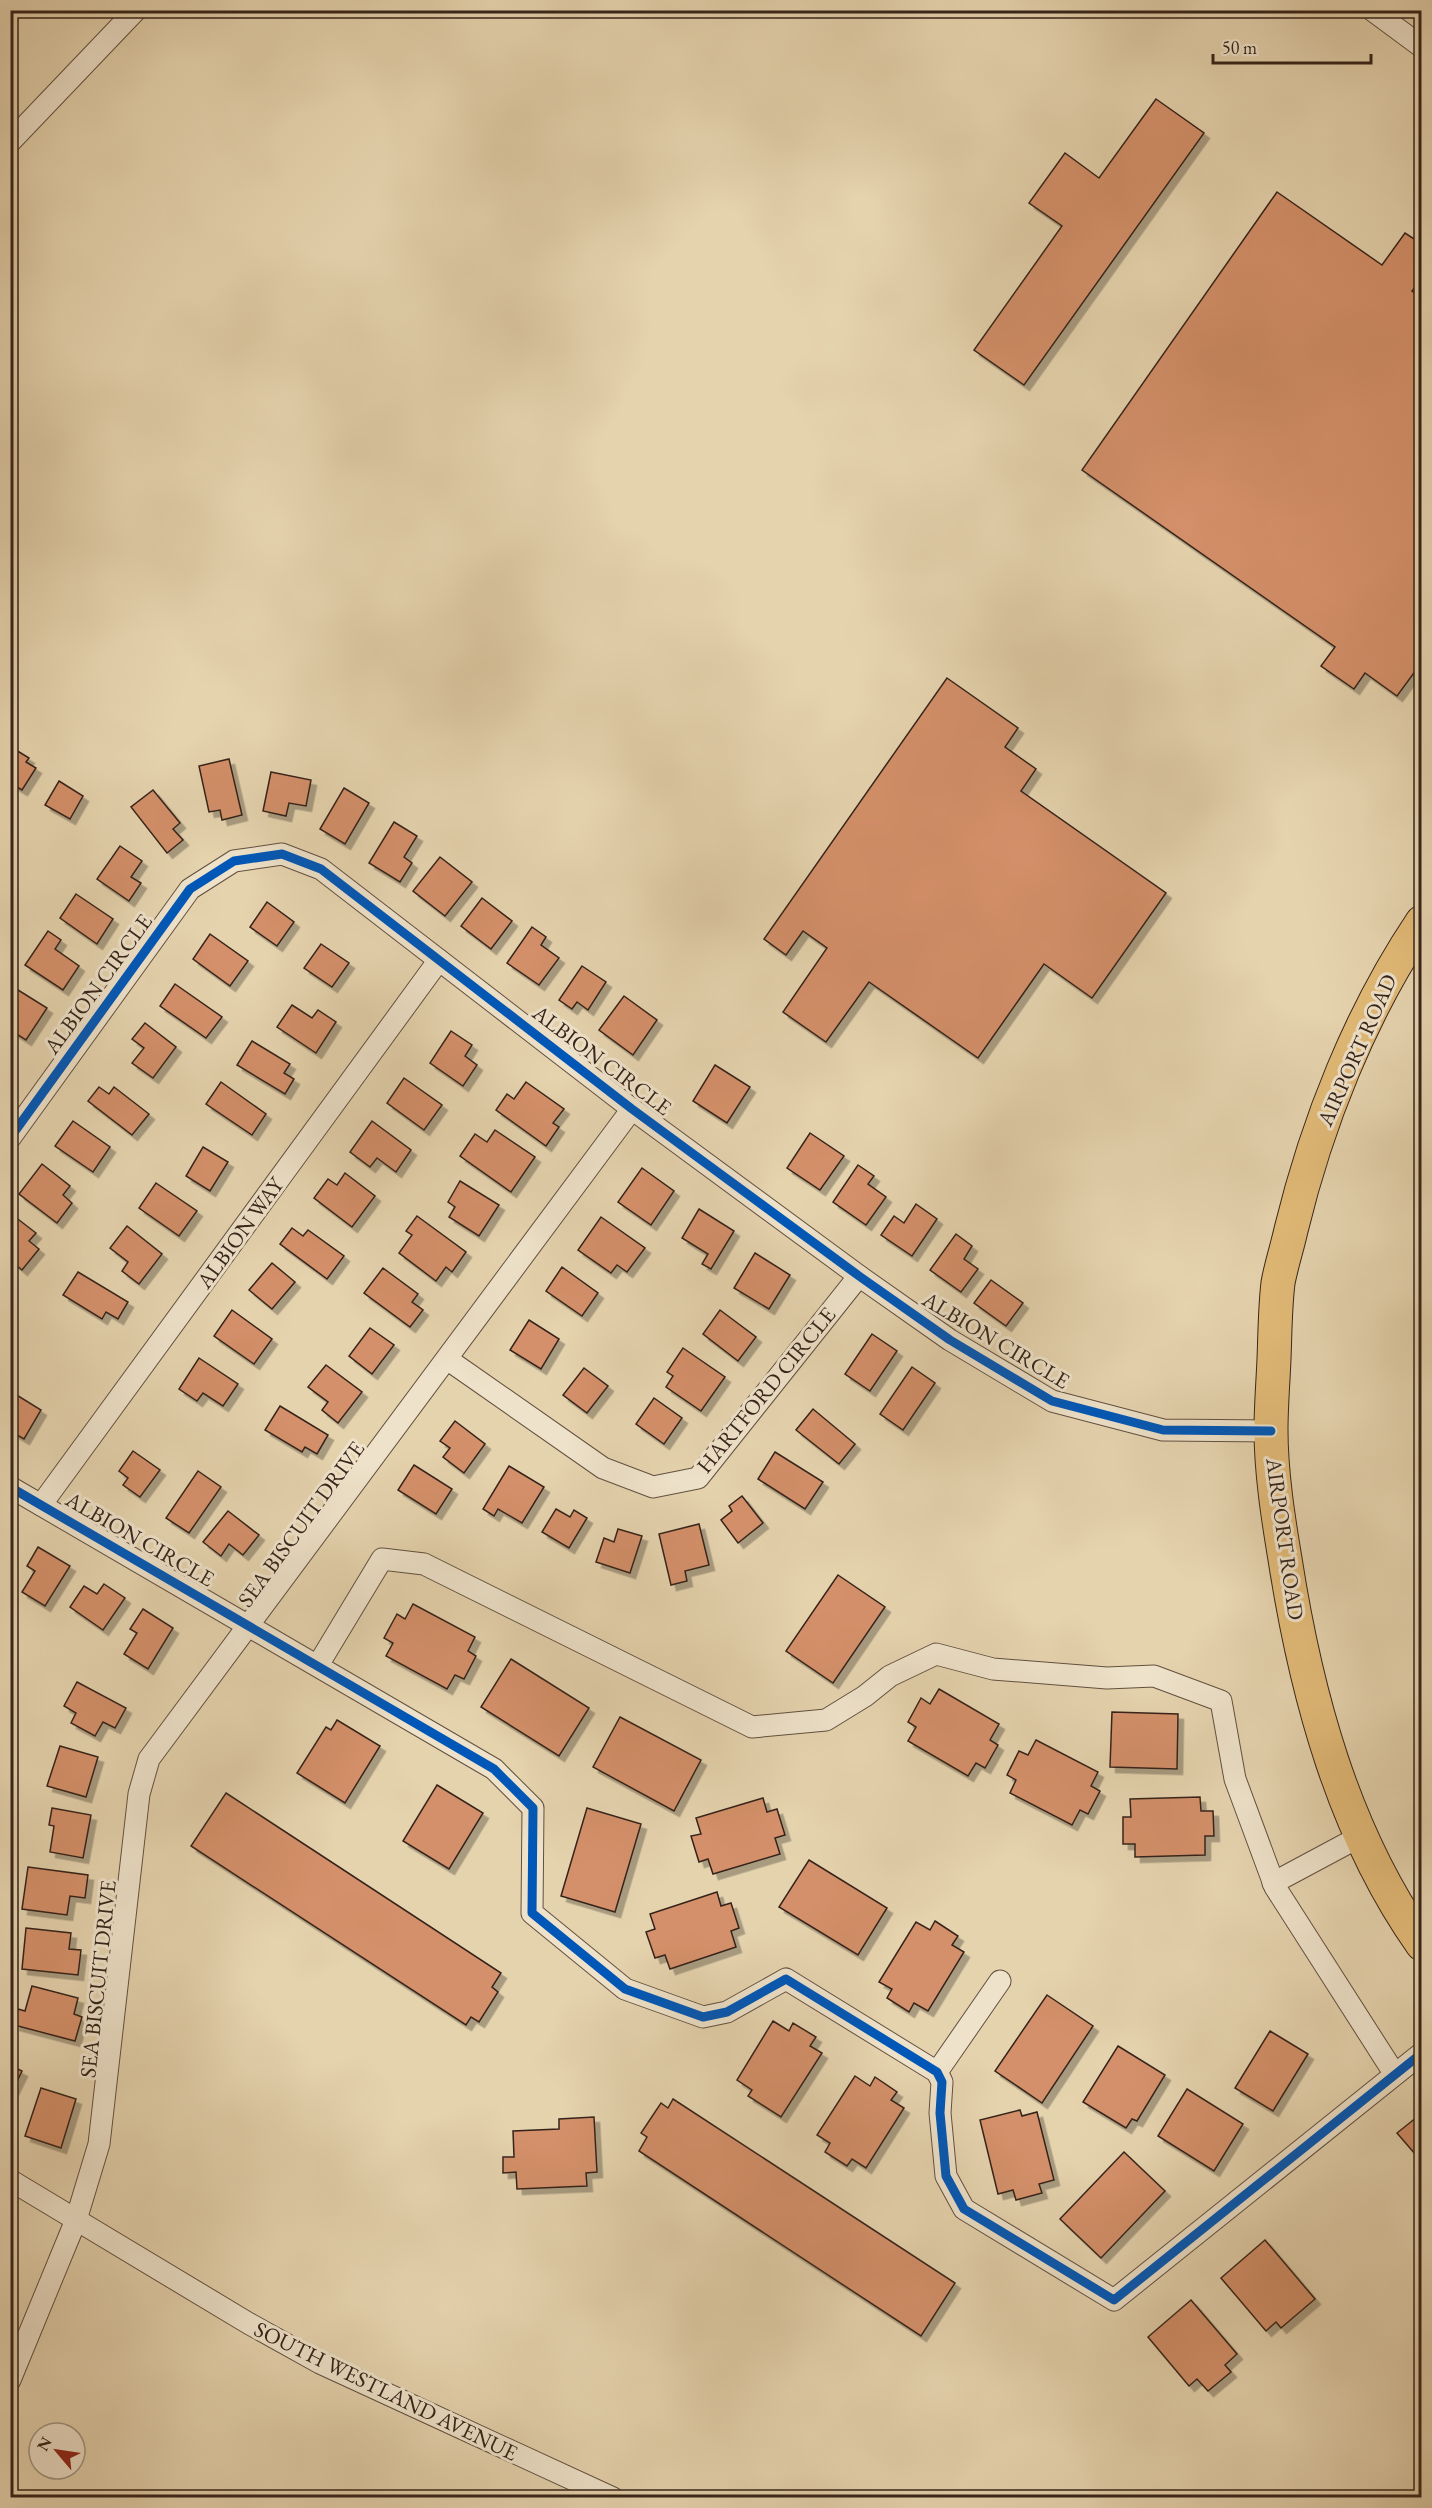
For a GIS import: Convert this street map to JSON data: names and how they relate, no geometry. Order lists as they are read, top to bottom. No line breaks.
{"streets":{"highway":["AIRPORT ROAD"],"street":["ALBION CIRCLE","ALBION WAY","HARTFORD CIRCLE","SEA BISCUIT DRIVE","SOUTH WESTLAND AVENUE"]},"crossings":[["ALBION CIRCLE","AIRPORT ROAD"],["ALBION CIRCLE","ALBION WAY"],["ALBION CIRCLE","HARTFORD CIRCLE"],["ALBION CIRCLE","SEA BISCUIT DRIVE"],["HARTFORD CIRCLE","SEA BISCUIT DRIVE"],["SEA BISCUIT DRIVE","SOUTH WESTLAND AVENUE"]],"scale_bar":"50 m","north":"top left"}
